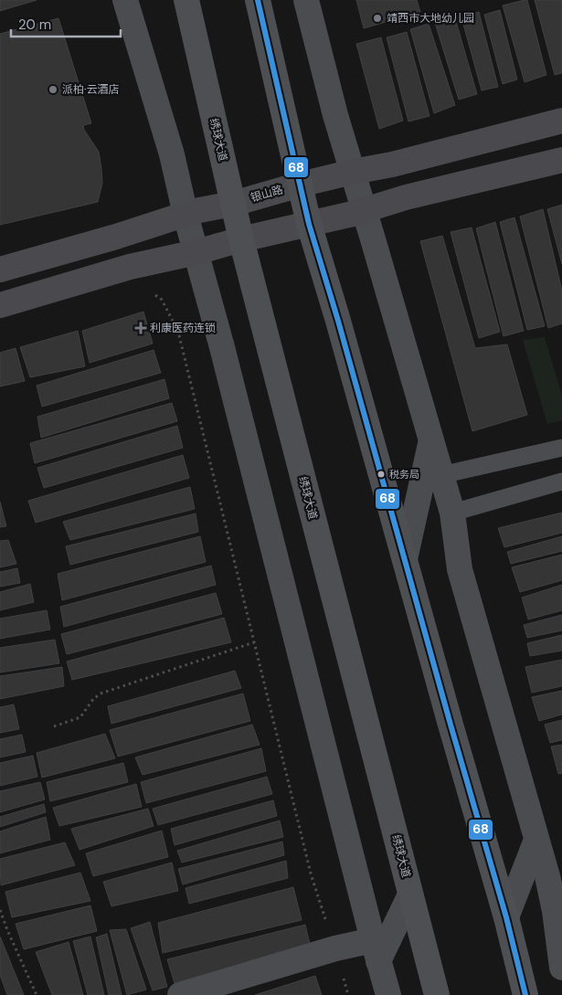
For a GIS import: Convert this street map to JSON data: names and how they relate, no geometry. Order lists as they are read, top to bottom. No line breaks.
{"streets":{"main road":["绣球大道","银山路"]},"crossings":[["绣球大道","银山路"]],"places":{"other":["靖西市大地幼儿园","派柏·云酒店","税务局"],"health":["利康医药连锁"]},"lines":["transit line 68"],"scale_bar":"20 m"}
